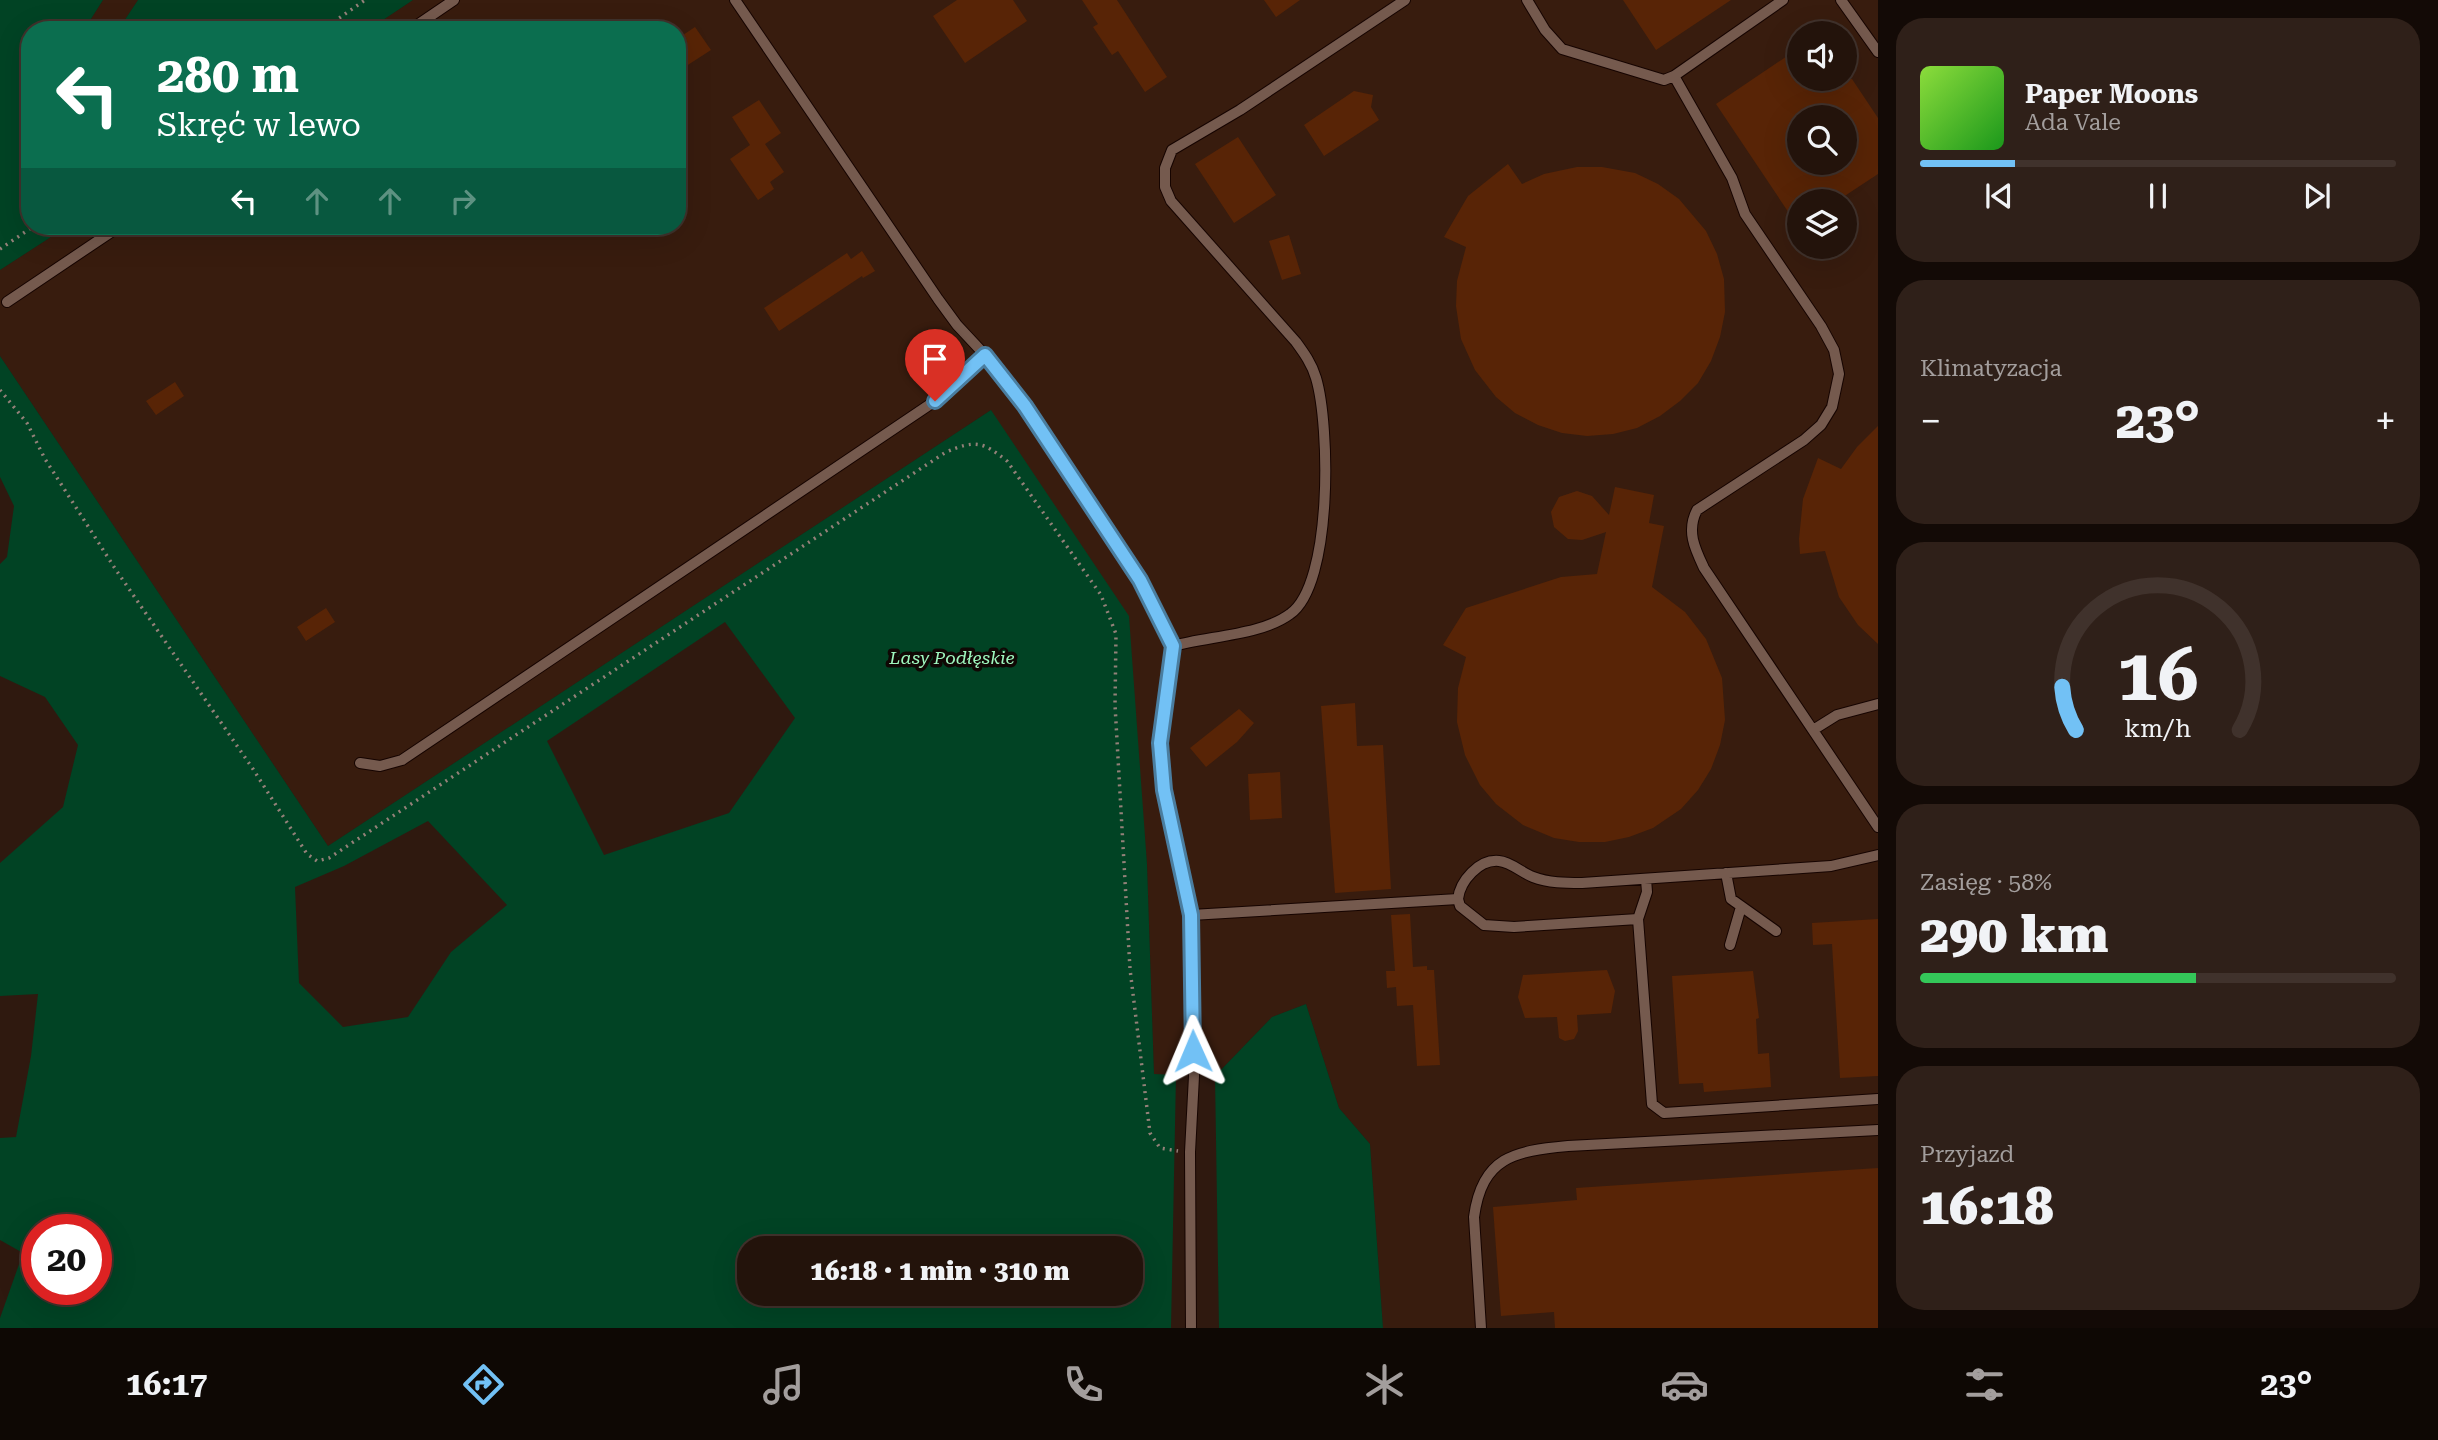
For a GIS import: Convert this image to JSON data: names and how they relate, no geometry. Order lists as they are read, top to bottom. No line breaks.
{"parks":["Lasy Podłęskie"],"page":{"turn":["280 m","Skręć w lewo"],"song":["Paper Moons","Ada Vale"],"tile":["Klimatyzacja",["Zasięg · 58%","290 km"],["Przyjazd","16:18"]],"heat":["−","23°","+"],"limit":"20","trip":"16:18 · 1 min · 310 m","tabs":["16:17","23°"],"gauge":["16","km/h"]}}
